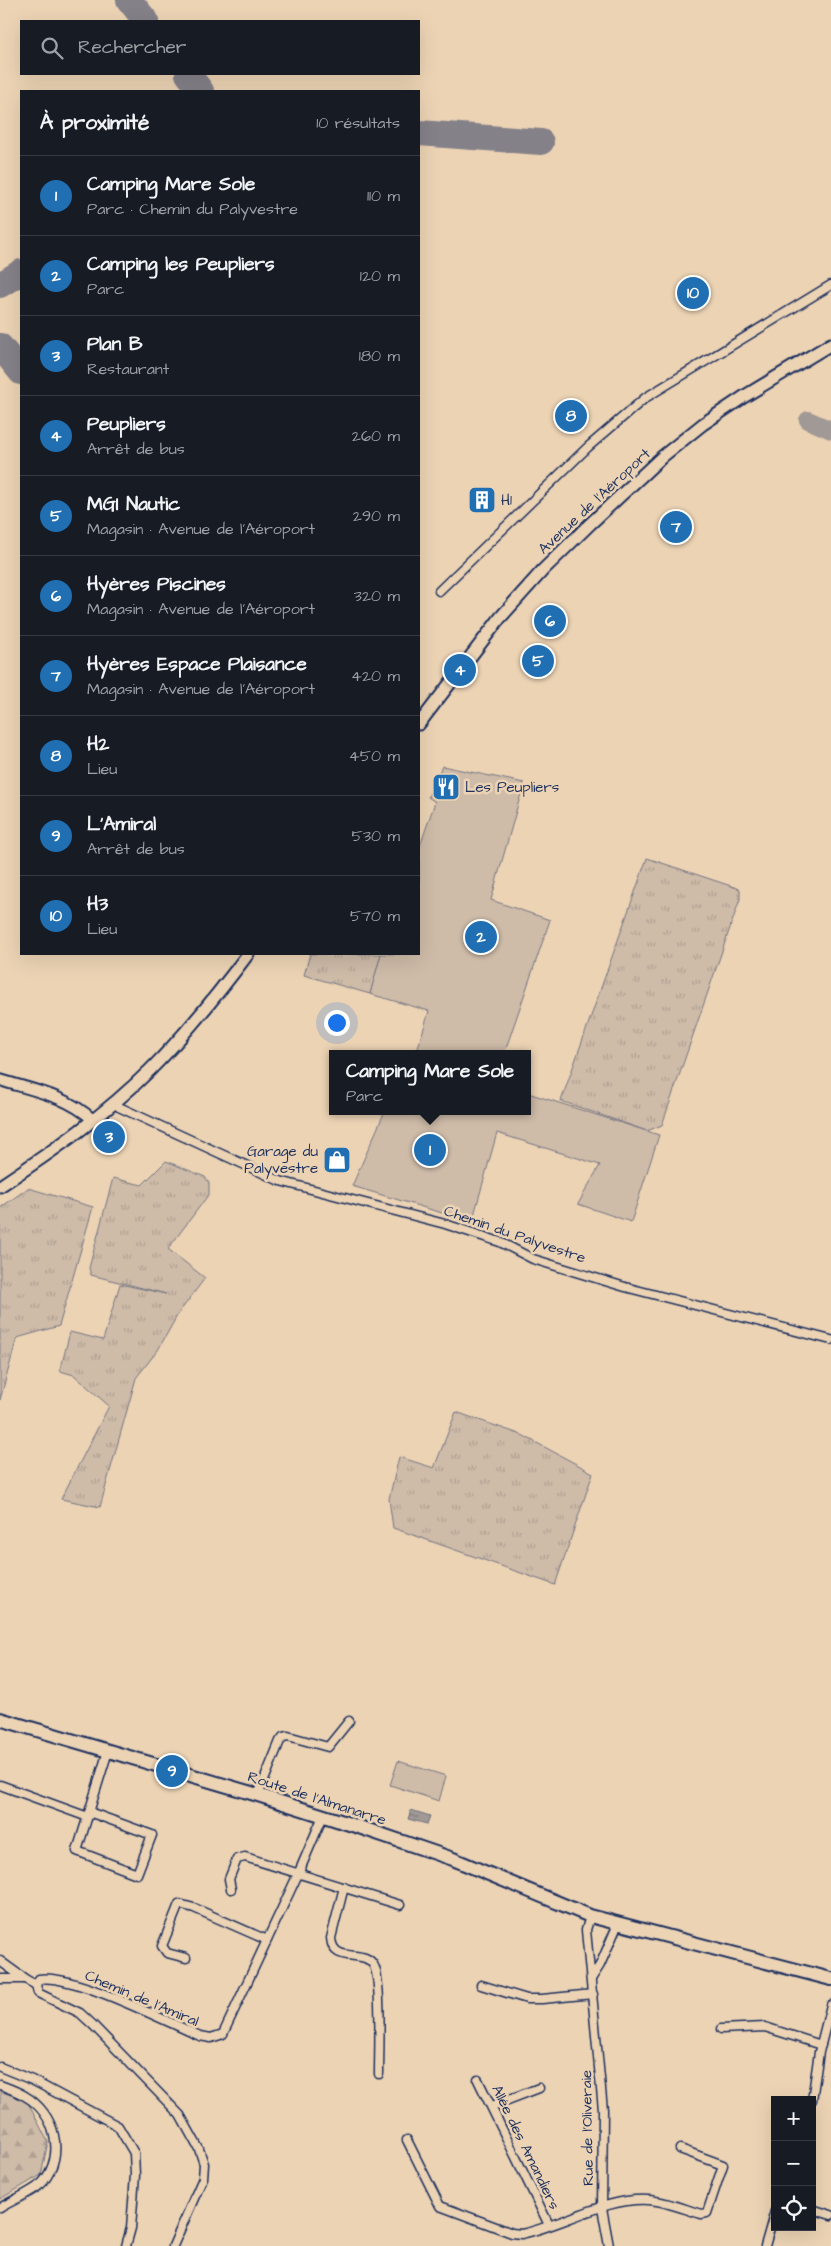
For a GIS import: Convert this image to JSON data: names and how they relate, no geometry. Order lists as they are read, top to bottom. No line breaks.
{"streets":{"main road":["Avenue de l'Aéroport","Route de l'Almanarre"],"street":["Chemin du Palyvestre","Chemin de l'Amiral","Rue de l'Oliveraie","Allée des Amandiers"]},"crossings":[["Route de l'Almanarre","Chemin de l'Amiral"],["Route de l'Almanarre","Rue de l'Oliveraie"]],"places":{"building":["H1"],"restaurant":["Les Peupliers"],"shop":["Garage du Palyvestre"]},"page":{"search":"Rechercher","heading":["À proximité","10 résultats"],"list":[{"mark":"1","name":"Camping Mare Sole","note":"Parc · Chemin du Palyvestre","value":"110 m"},{"mark":"2","name":"Camping les Peupliers","note":"Parc","value":"120 m"},{"mark":"3","name":"Plan B","note":"Restaurant","value":"180 m"},{"mark":"4","name":"Peupliers","note":"Arrêt de bus","value":"260 m"},{"mark":"5","name":"MGI Nautic","note":"Magasin · Avenue de l'Aéroport","value":"290 m"},{"mark":"6","name":"Hyères Piscines","note":"Magasin · Avenue de l'Aéroport","value":"320 m"},{"mark":"7","name":"Hyères Espace Plaisance","note":"Magasin · Avenue de l'Aéroport","value":"420 m"},{"mark":"8","name":"H2","note":"Lieu","value":"450 m"},{"mark":"9","name":"L'Amiral","note":"Arrêt de bus","value":"530 m"},{"mark":"10","name":"H3","note":"Lieu","value":"570 m"}],"pins":["10","8","7","6","5","4","2","3","1","9"],"popup":["Camping Mare Sole","Parc"],"map_buttons":["+","−"]}}
